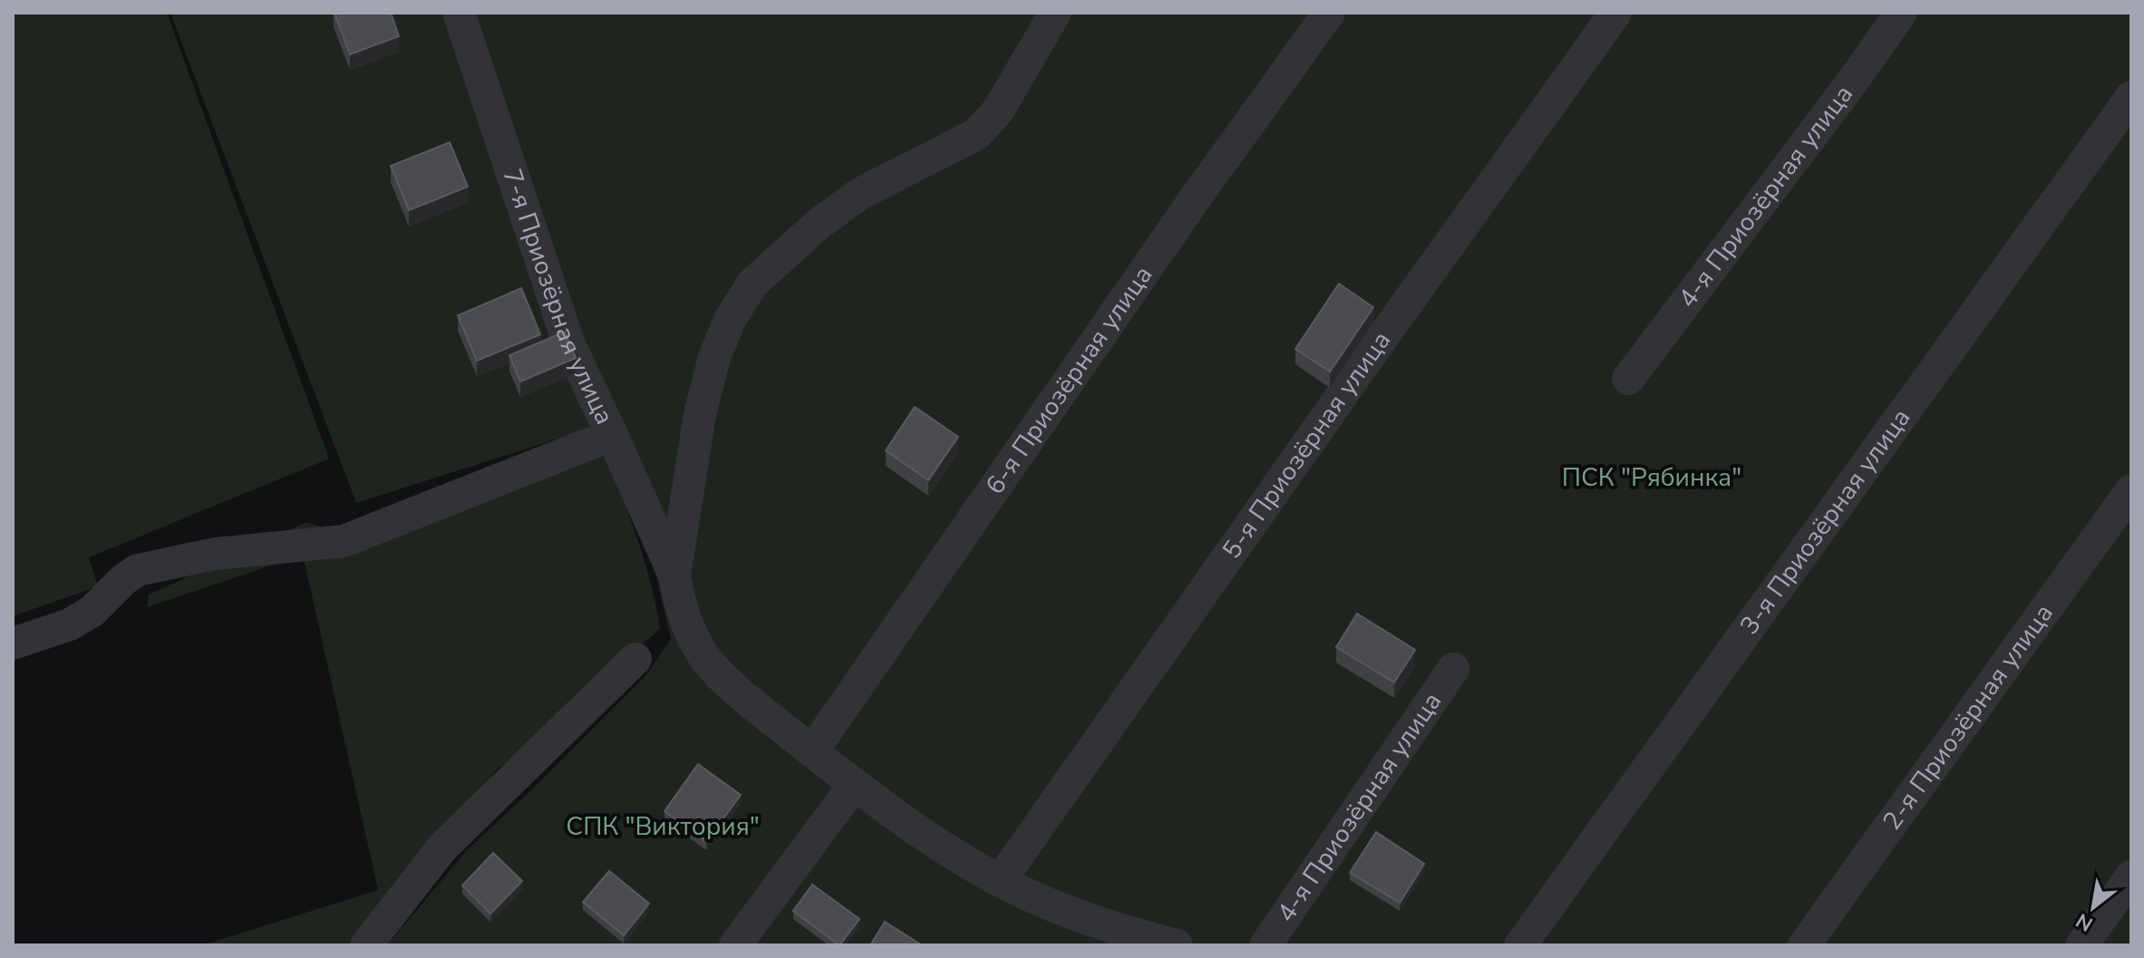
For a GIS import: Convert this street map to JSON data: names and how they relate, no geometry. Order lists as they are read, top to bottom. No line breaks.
{"streets":{"street":["4-я Приозёрная улица","7-я Приозёрная улица","6-я Приозёрная улица","5-я Приозёрная улица","3-я Приозёрная улица","2-я Приозёрная улица"]},"crossings":[["7-я Приозёрная улица","6-я Приозёрная улица"],["7-я Приозёрная улица","5-я Приозёрная улица"]],"parks":["ПСК \"Рябинка\"","СПК \"Виктория\""],"north":"bottom left"}
